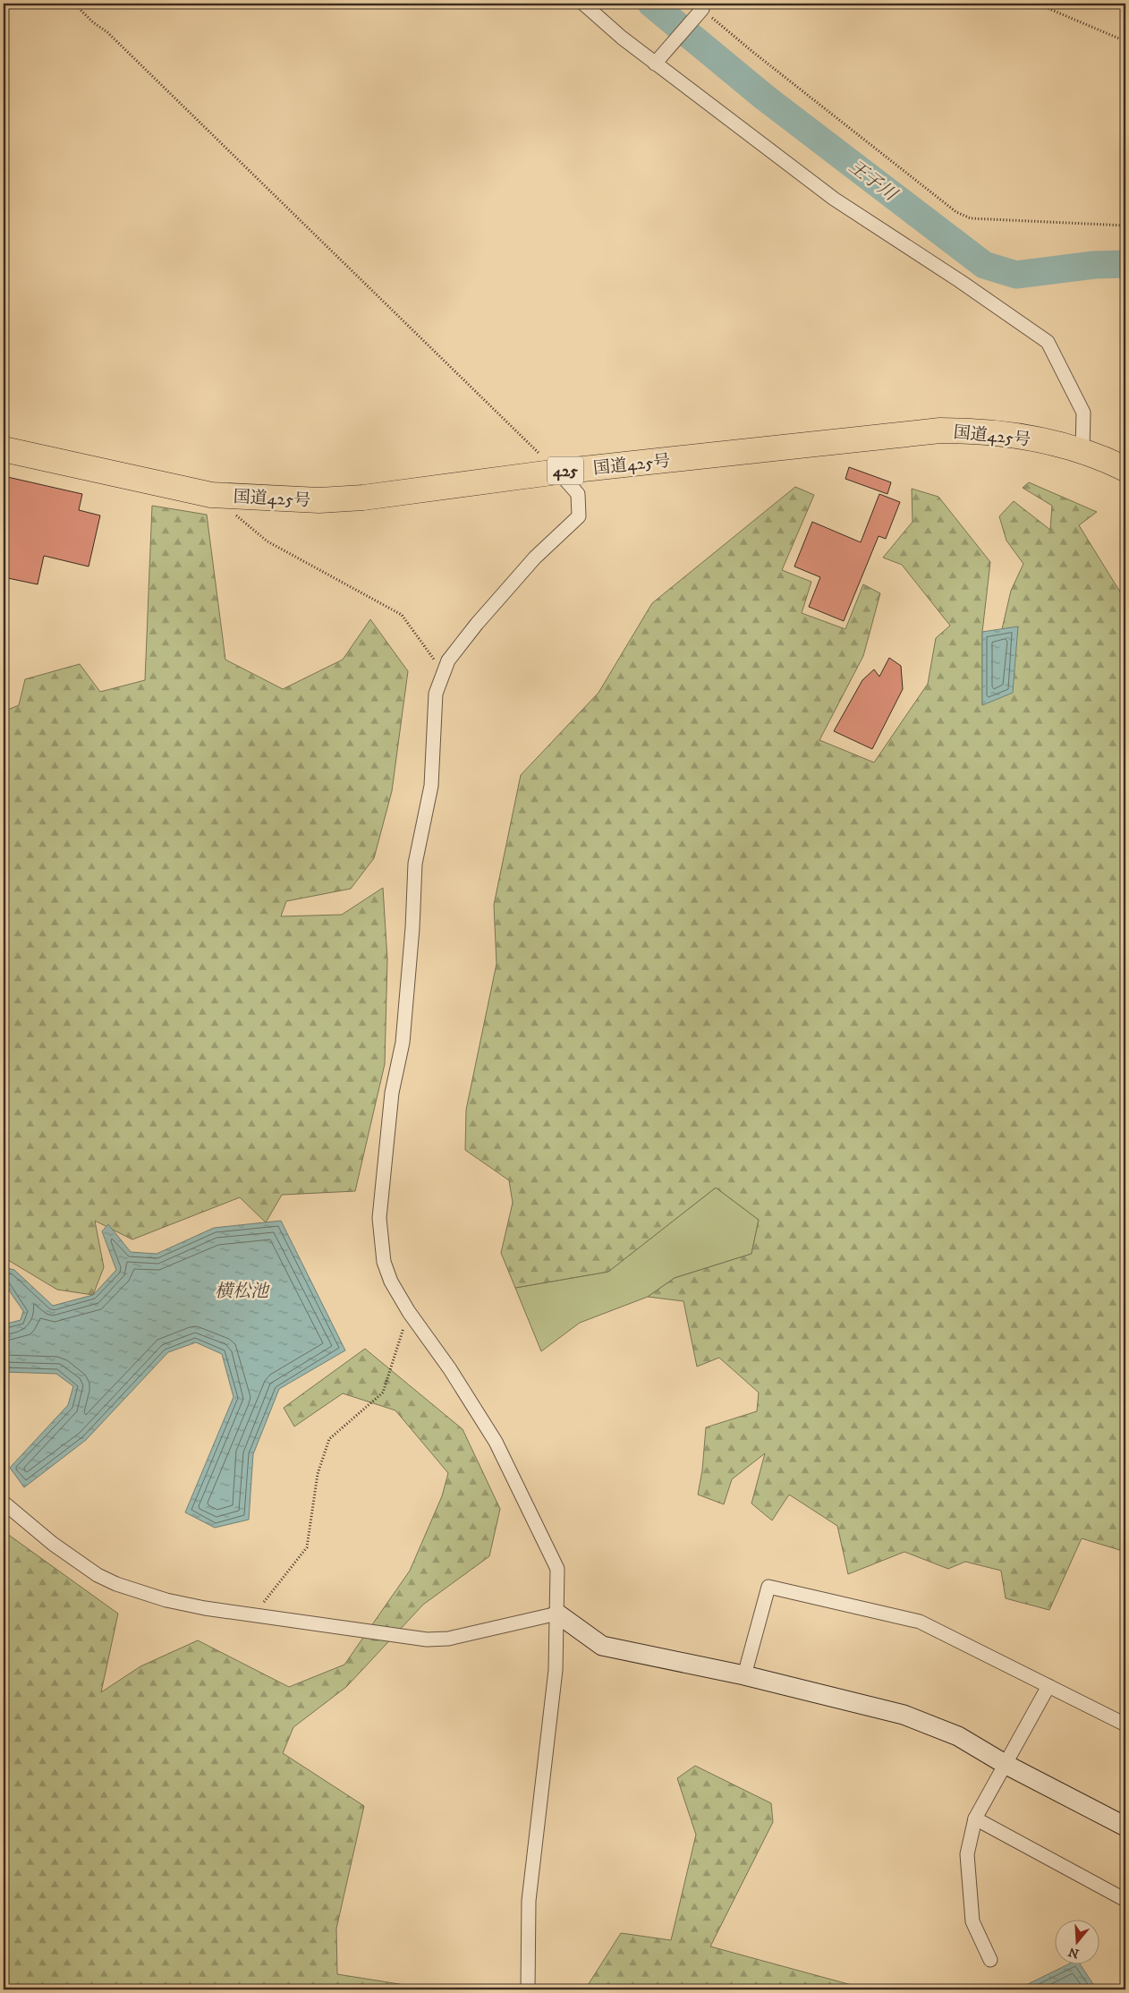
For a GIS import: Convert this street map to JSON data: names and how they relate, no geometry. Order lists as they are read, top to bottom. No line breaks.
{"streets":{"highway":["国道425号","425"]},"water":["王子川","横松池"],"north":"bottom"}
